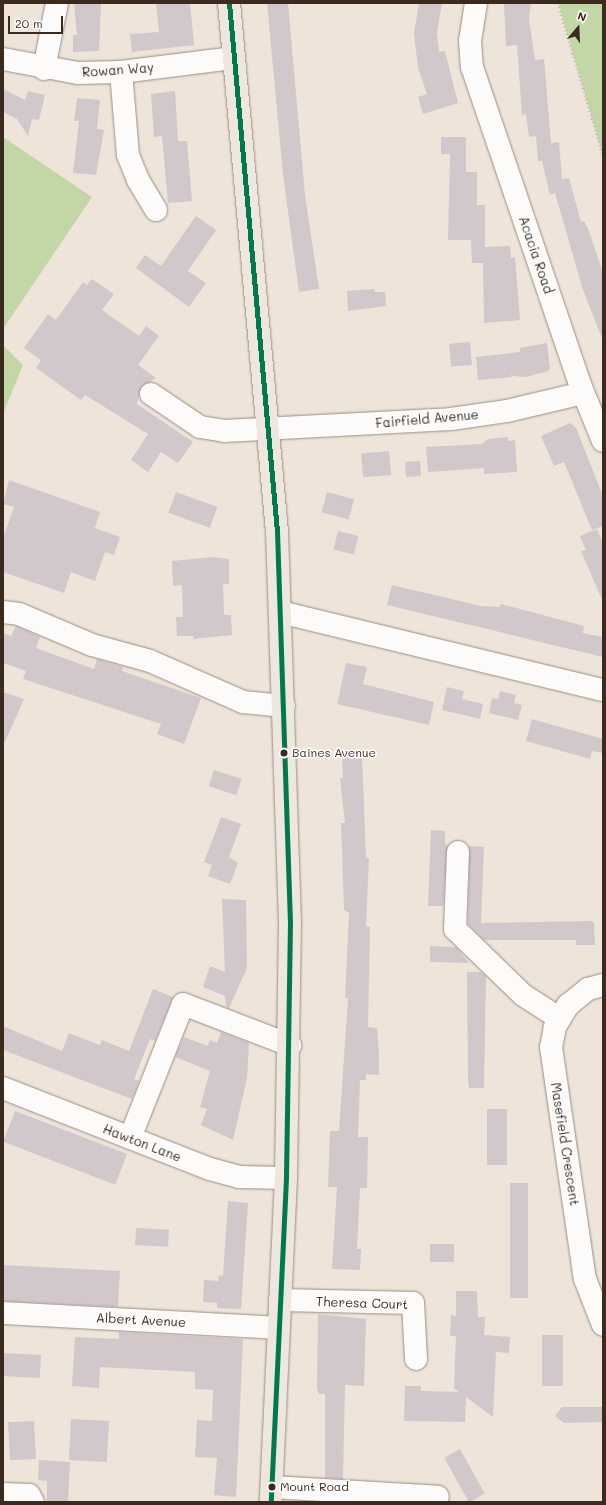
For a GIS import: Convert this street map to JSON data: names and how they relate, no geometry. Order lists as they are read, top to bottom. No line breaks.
{"streets":{"street":["Rowan Way","Acacia Road","Fairfield Avenue","Hawton Lane","Masefield Crescent","Theresa Court","Albert Avenue"]},"crossings":[["Acacia Road","Fairfield Avenue"]],"places":["Baines Avenue","Mount Road"],"scale_bar":"20 m","north":"top"}
